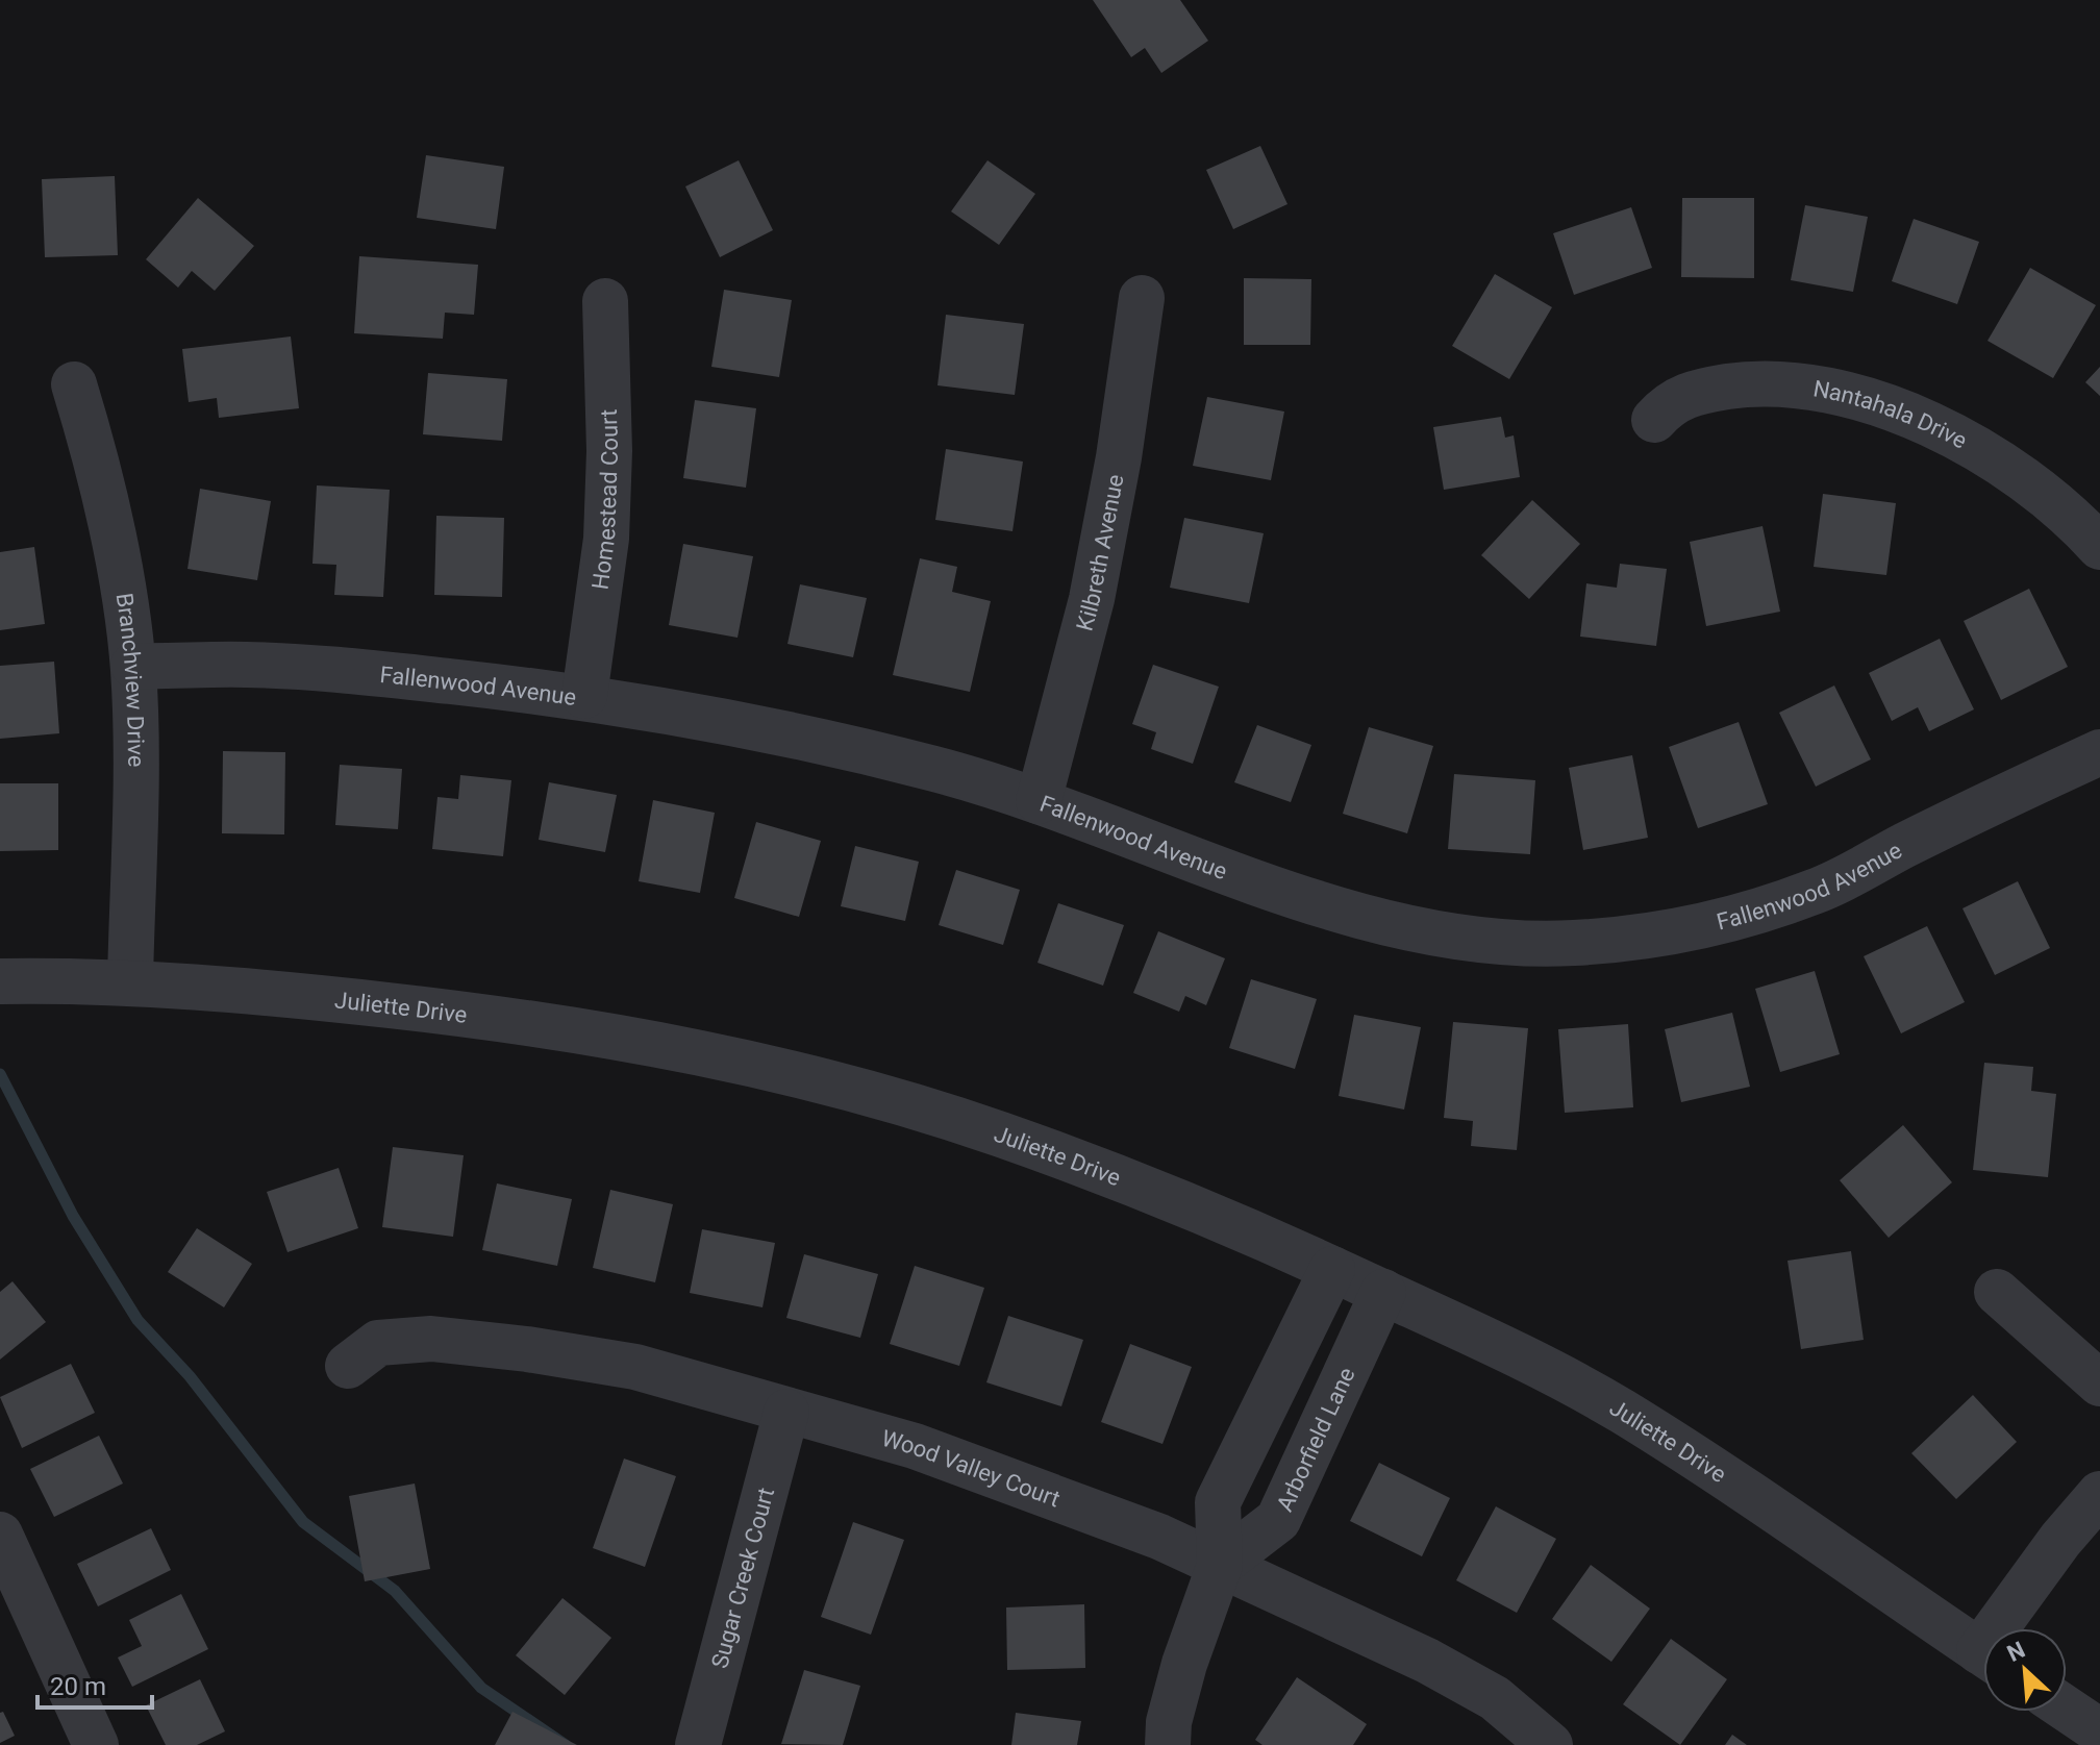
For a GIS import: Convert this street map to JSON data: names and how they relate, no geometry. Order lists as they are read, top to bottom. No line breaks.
{"streets":{"street":["Nantahala Drive","Homestead Court","Kilbreth Avenue","Branchview Drive","Fallenwood Avenue","Juliette Drive","Arborfield Lane","Wood Valley Court","Sugar Creek Court"]},"crossings":[["Homestead Court","Fallenwood Avenue"],["Kilbreth Avenue","Fallenwood Avenue"],["Branchview Drive","Fallenwood Avenue"],["Branchview Drive","Juliette Drive"],["Juliette Drive","Arborfield Lane"],["Arborfield Lane","Wood Valley Court"],["Wood Valley Court","Sugar Creek Court"]],"scale_bar":"20 m","north":"top left"}
